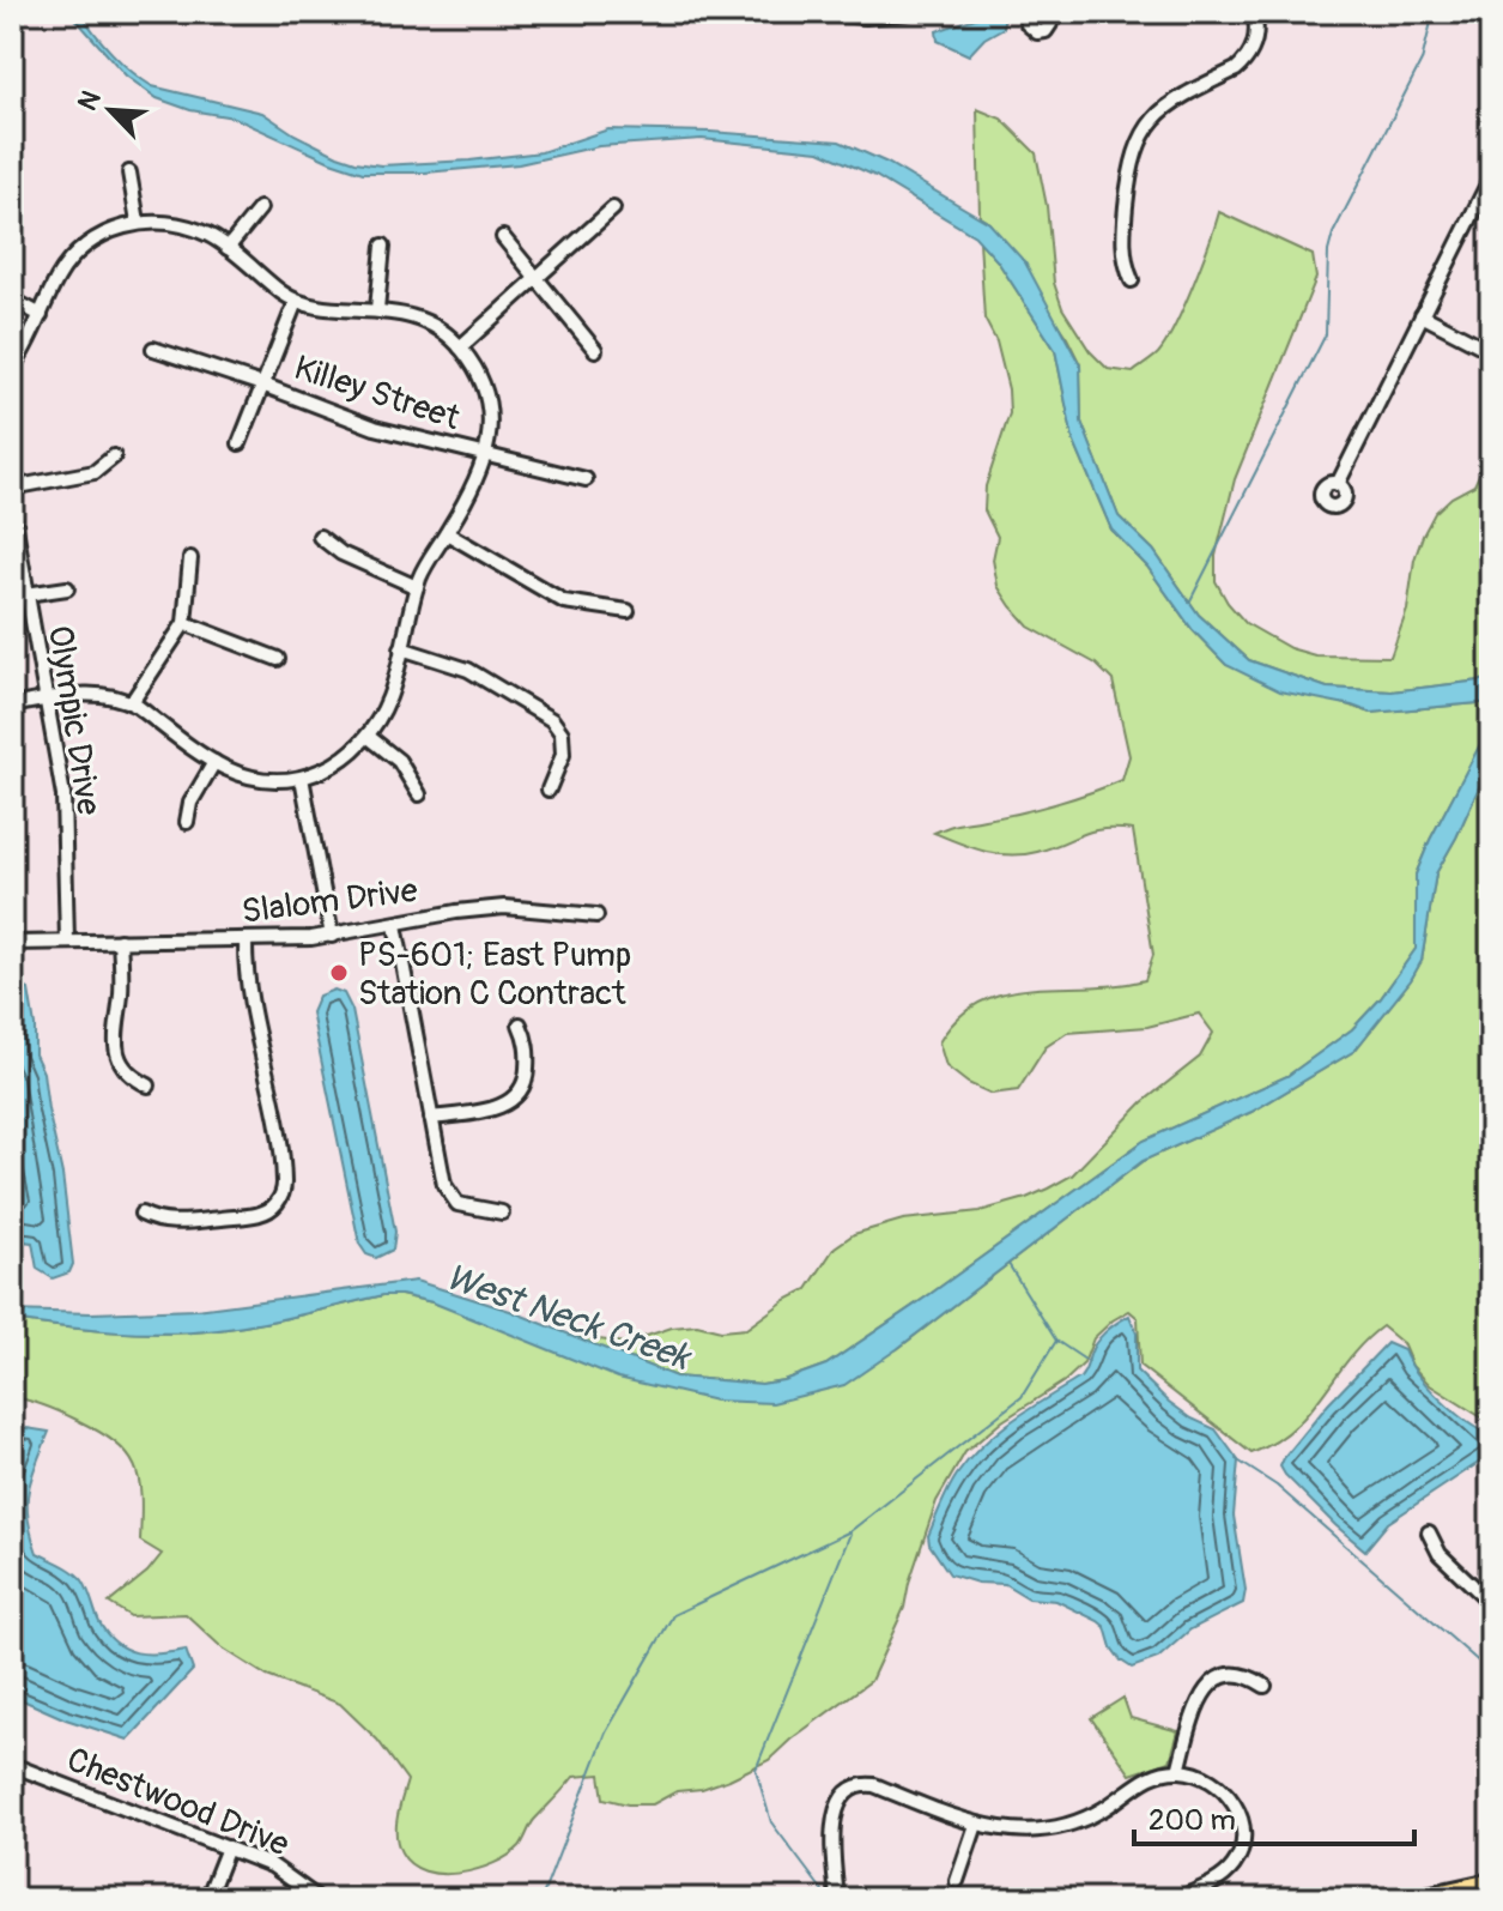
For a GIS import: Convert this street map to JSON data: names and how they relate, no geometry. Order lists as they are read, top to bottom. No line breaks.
{"streets":{"street":["Killey Street","Olympic Drive","Slalom Drive","Chestwood Drive"]},"crossings":[["Olympic Drive","Slalom Drive"]],"water":["West Neck Creek"],"places":["PS-601; East Pump Station C Contract"],"scale_bar":"200 m","north":"top left"}
